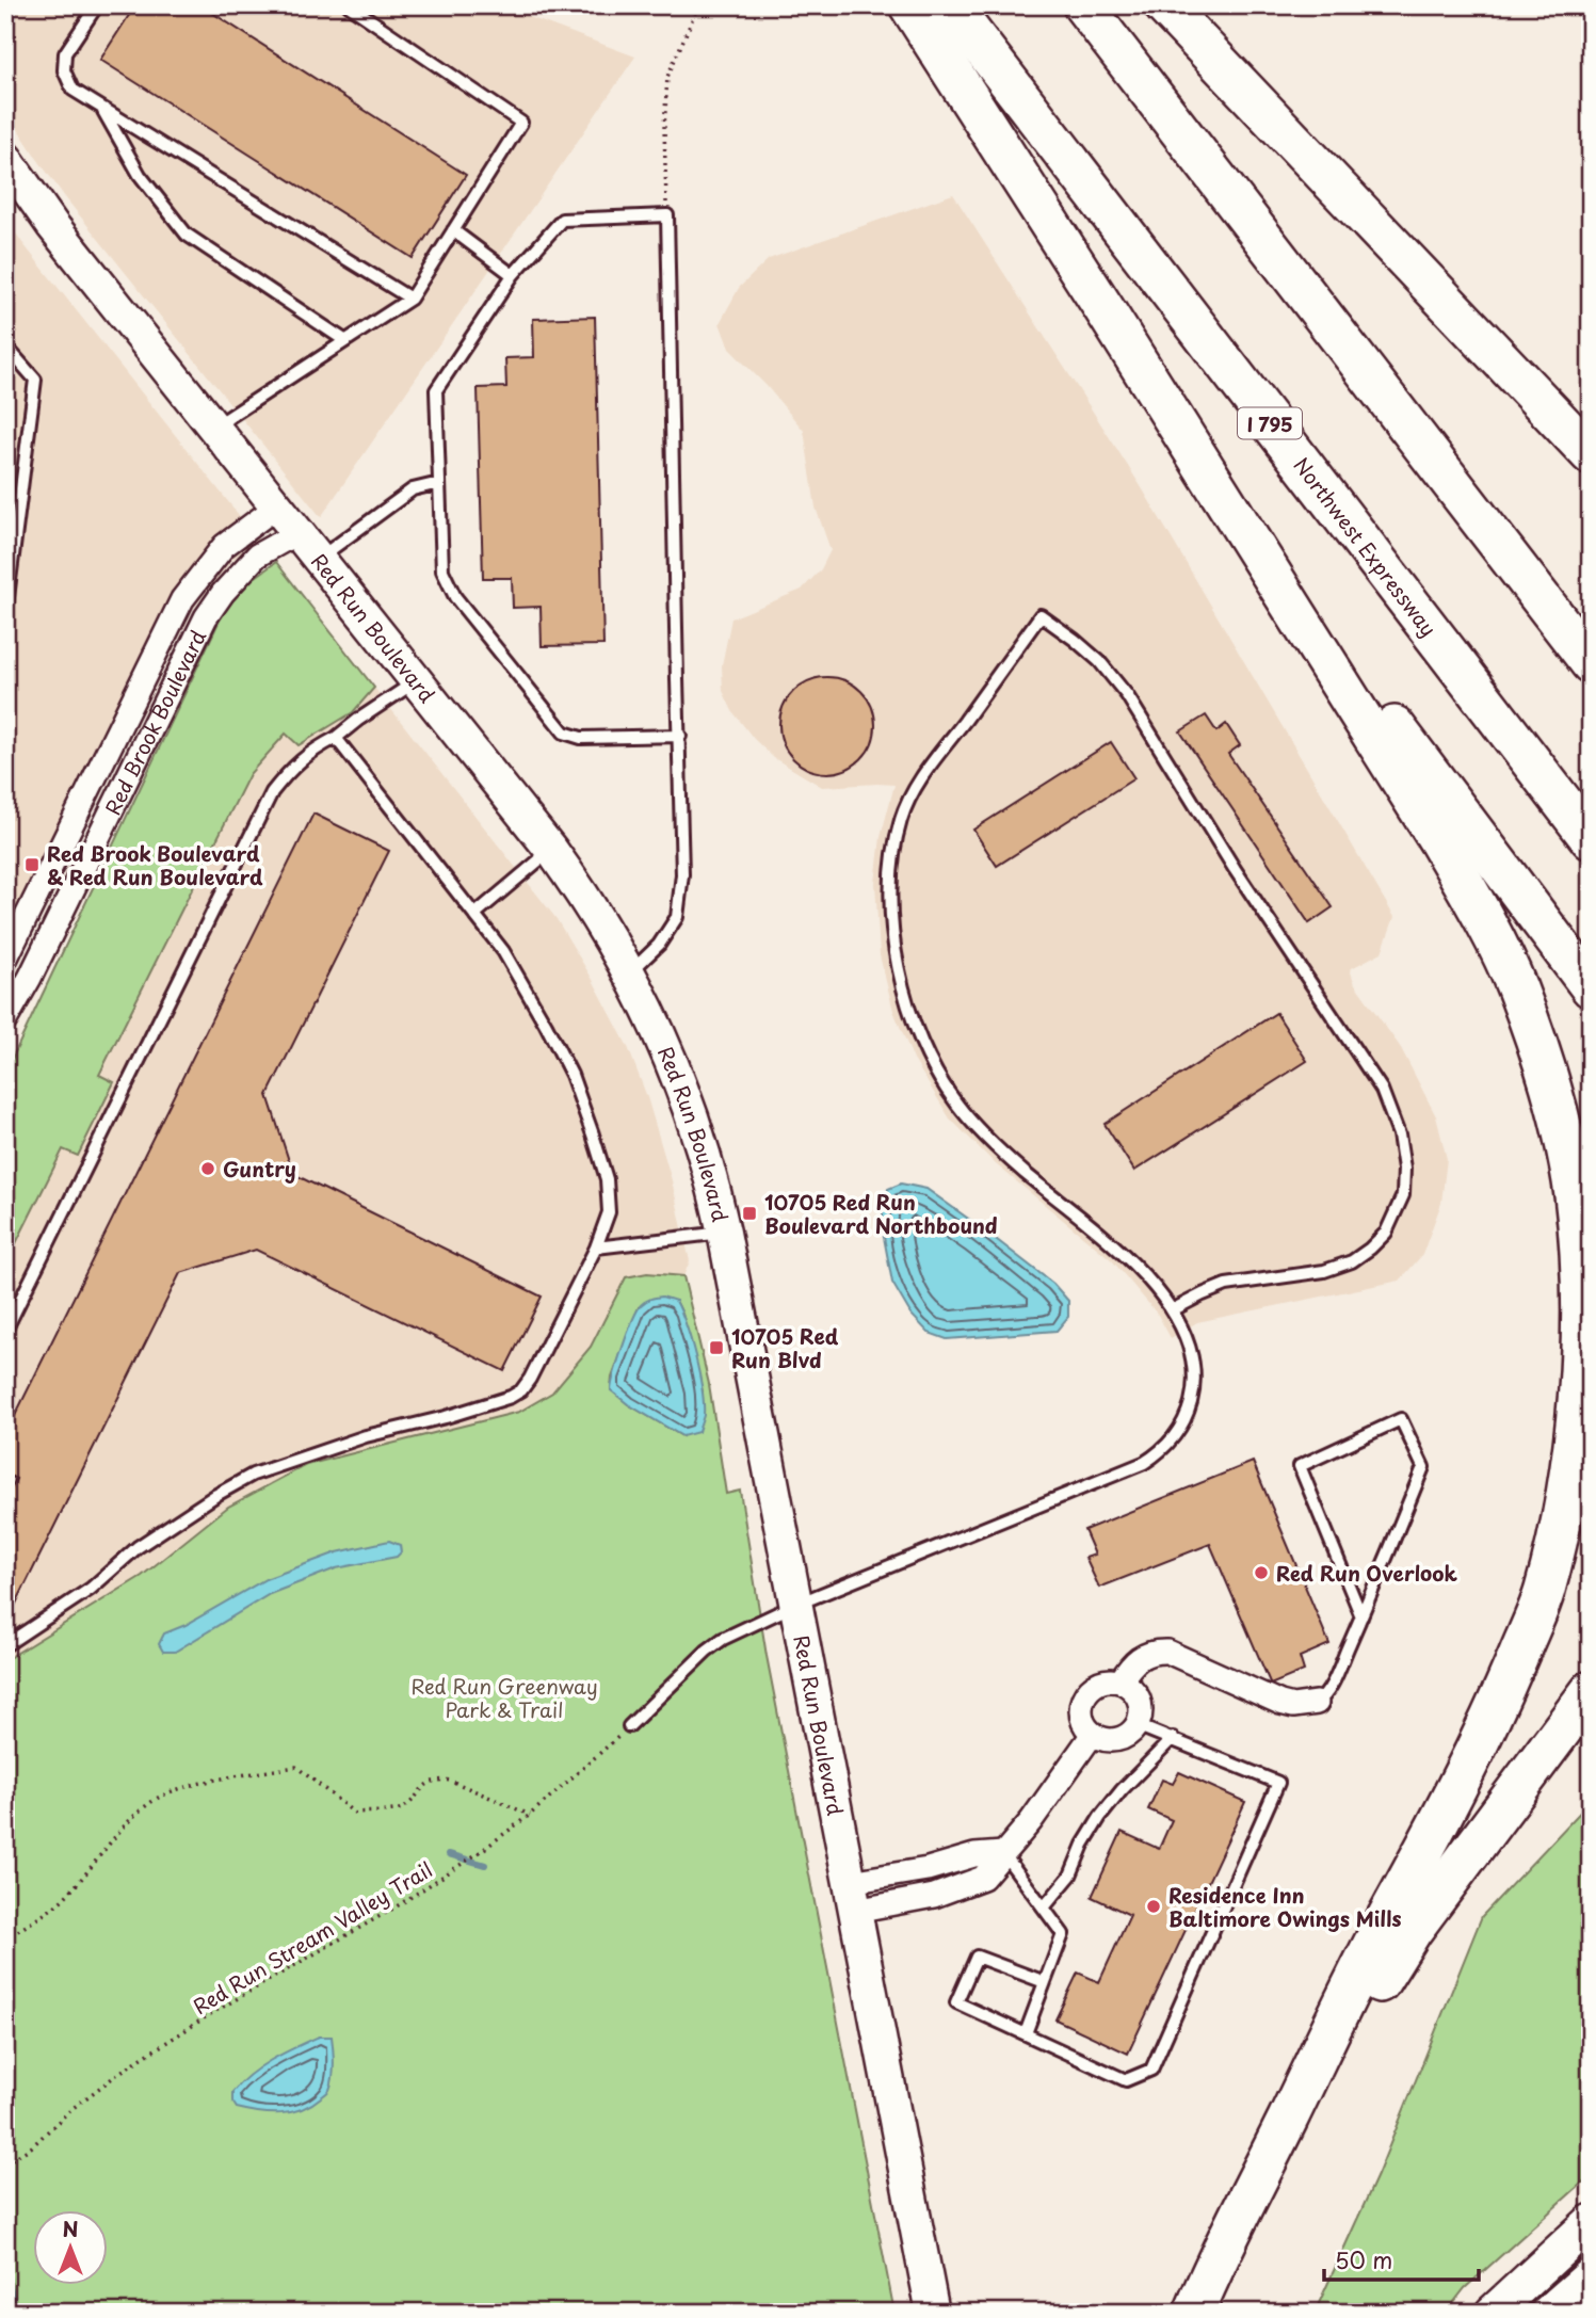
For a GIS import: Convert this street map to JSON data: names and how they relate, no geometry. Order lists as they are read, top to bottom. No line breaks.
{"streets":{"highway":["I 795","Northwest Expressway"],"main road":["Red Run Boulevard"],"street":["Red Brook Boulevard"],"path":["Red Run Stream Valley Trail"]},"crossings":[["Red Run Boulevard","Red Brook Boulevard"]],"parks":["Red Run Greenway Park & Trail"],"places":{"transit":["Red Brook Boulevard & Red Run Boulevard","10705 Red Run Boulevard Northbound","10705 Red Run Blvd"],"other":["Guntry","Red Run Overlook","Residence Inn Baltimore Owings Mills"]},"scale_bar":"50 m","north":"top"}
